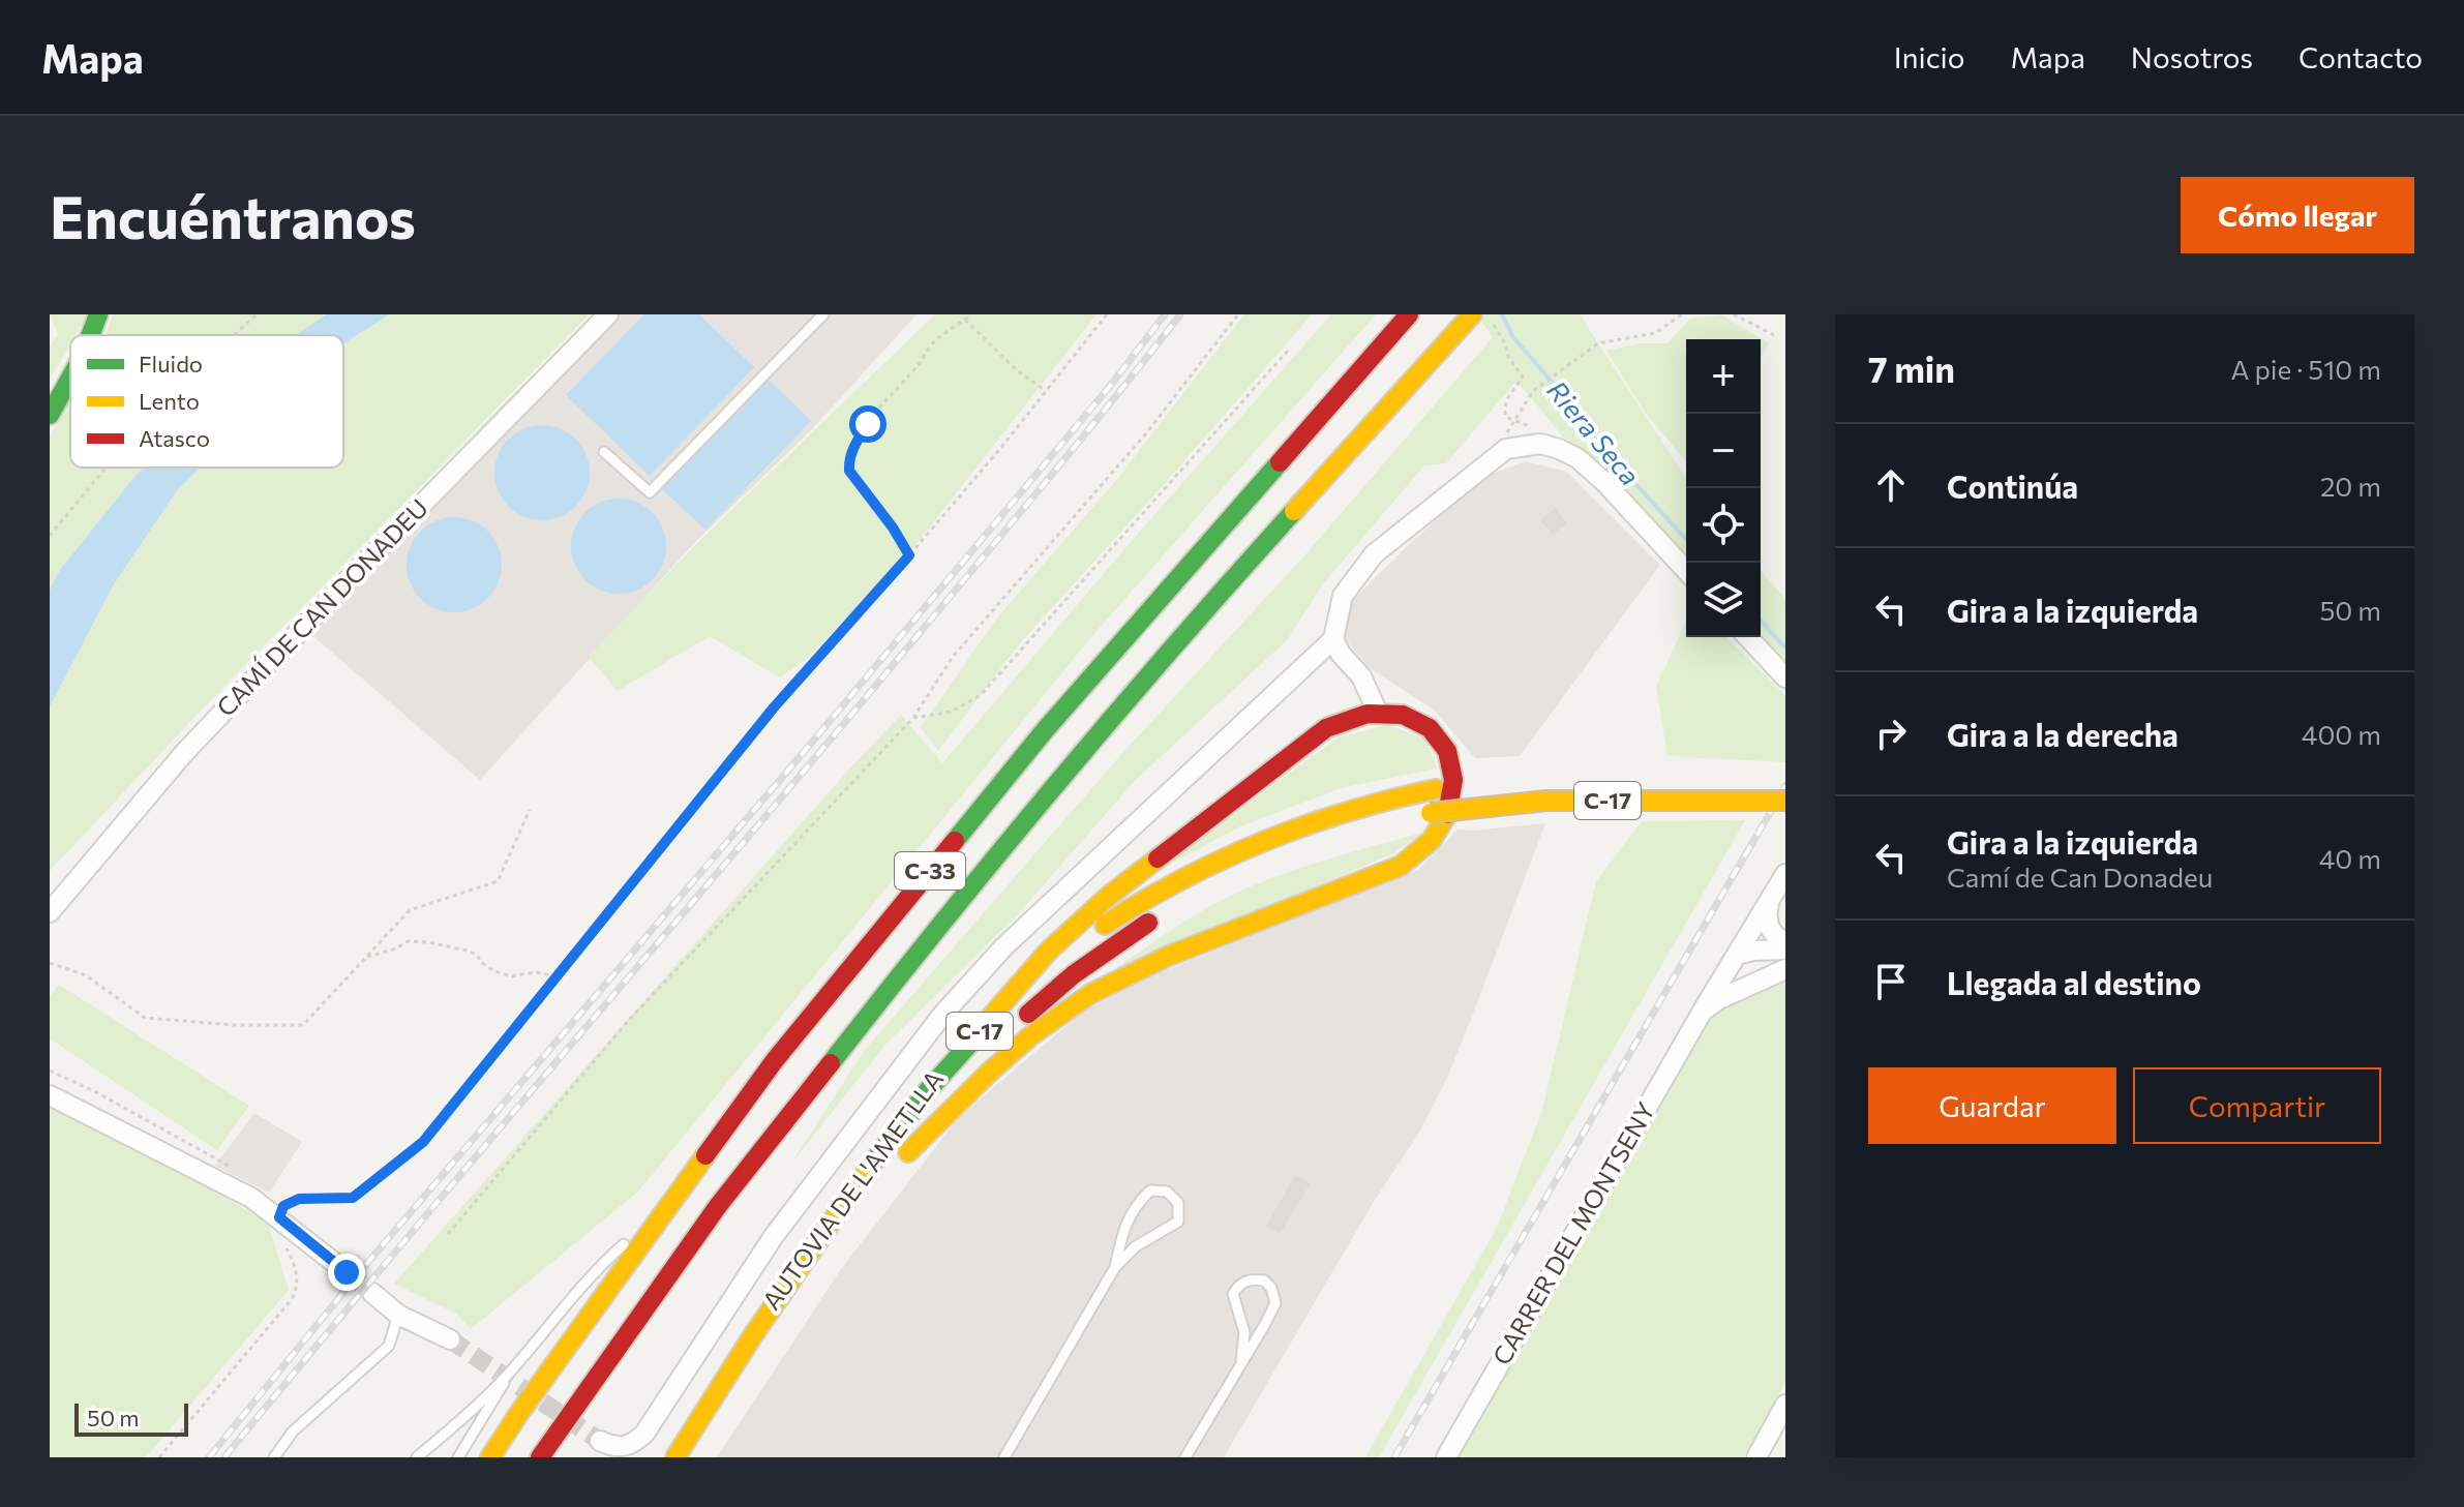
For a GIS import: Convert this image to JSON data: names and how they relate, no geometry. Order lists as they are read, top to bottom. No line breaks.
{"streets":{"main road":["C-17","C-33","AUTOVIA DE L'AMETLLA"],"street":["CAMÍ DE CAN DONADEU","CARRER DEL MONTSENY"]},"water":["Riera Seca"],"legend":["Fluido","Lento","Atasco"],"scale_bar":"50 m","page":{"header":"Mapa","nav":["Inicio","Mapa","Nosotros","Contacto"],"buttons":["Cómo llegar",["Guardar","Compartir"]],"title":"Encuéntranos","heading":["7 min","A pie · 510 m"],"map_buttons":["+","−"],"list":[["Continúa","20 m"],["Gira a la izquierda","50 m"],["Gira a la derecha","400 m"],["Gira a la izquierda","Camí de Can Donadeu","40 m"],"Llegada al destino"],"scale":"50 m"}}
